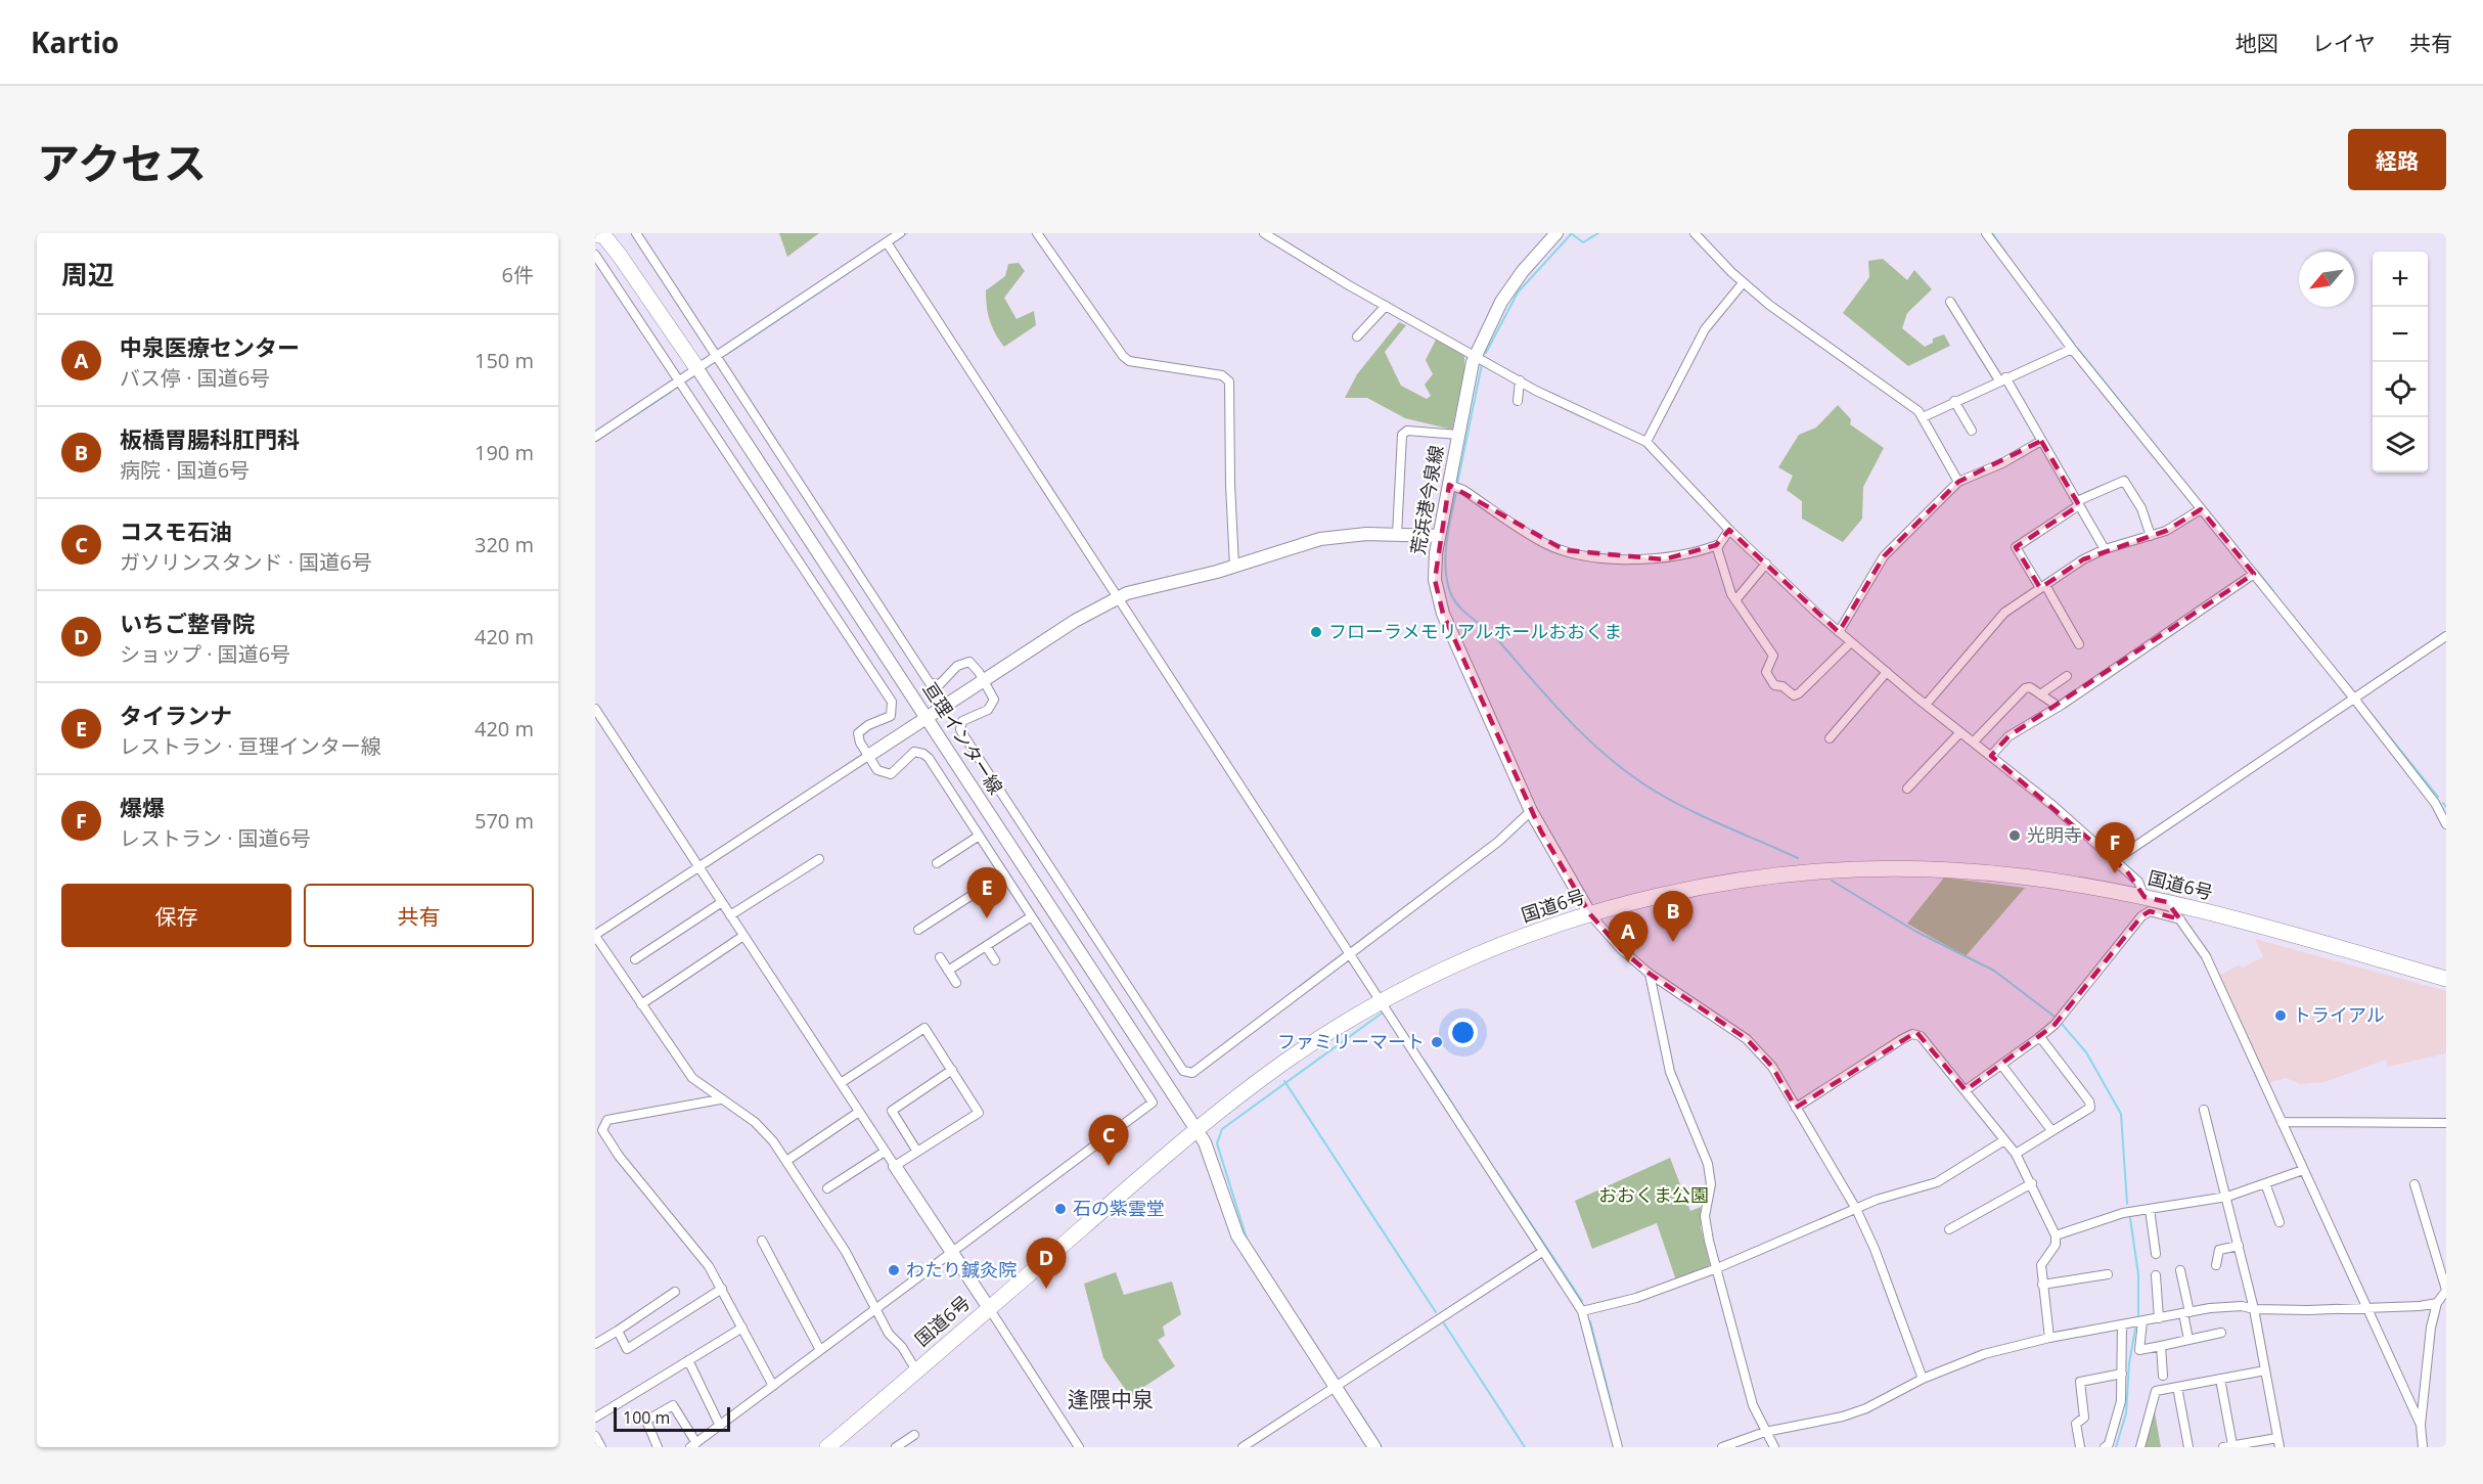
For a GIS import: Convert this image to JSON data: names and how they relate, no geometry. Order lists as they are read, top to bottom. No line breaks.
{"streets":{"highway":["国道6号"],"main road":["荒浜港今泉線","亘理インター線"]},"crossings":[["荒浜港今泉線","国道6号"],["亘理インター線","国道6号"]],"districts":["逢隈中泉"],"parks":["おおくま公園"],"places":["フローラメモリアルホールおおくま","光明寺","トライアル","ファミリーマート","石の紫雲堂","わたり鍼灸院"],"scale_bar":"100 m","north":"bottom left","page":{"header":"Kartio","nav":["地図","レイヤ","共有"],"title":"アクセス","buttons":["経路",["保存","共有"]],"heading":["周辺","6件"],"map_buttons":["+","−"],"list":[{"mark":"A","name":"中泉医療センター","note":"バス停 · 国道6号","value":"150 m"},{"mark":"B","name":"板橋胃腸科肛門科","note":"病院 · 国道6号","value":"190 m"},{"mark":"C","name":"コスモ石油","note":"ガソリンスタンド · 国道6号","value":"320 m"},{"mark":"D","name":"いちご整骨院","note":"ショップ · 国道6号","value":"420 m"},{"mark":"E","name":"タイランナ","note":"レストラン · 亘理インター線","value":"420 m"},{"mark":"F","name":"爆爆","note":"レストラン · 国道6号","value":"570 m"}],"pins":["F","E","B","A","C","D"],"scale":"100 m"}}
